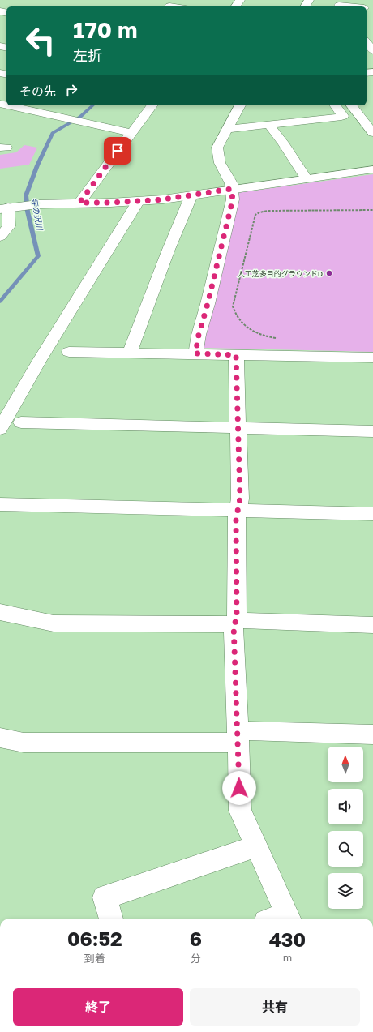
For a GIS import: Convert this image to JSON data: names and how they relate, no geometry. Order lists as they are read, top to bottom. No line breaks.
{"water":["寺の沢川"],"places":["人工芝多目的グラウンドD"],"north":"top","page":{"turn":["170 m","左折"],"then":"その先","eta":["06:52","到着","6","分","430","m"],"buttons":["終了","共有"]}}
